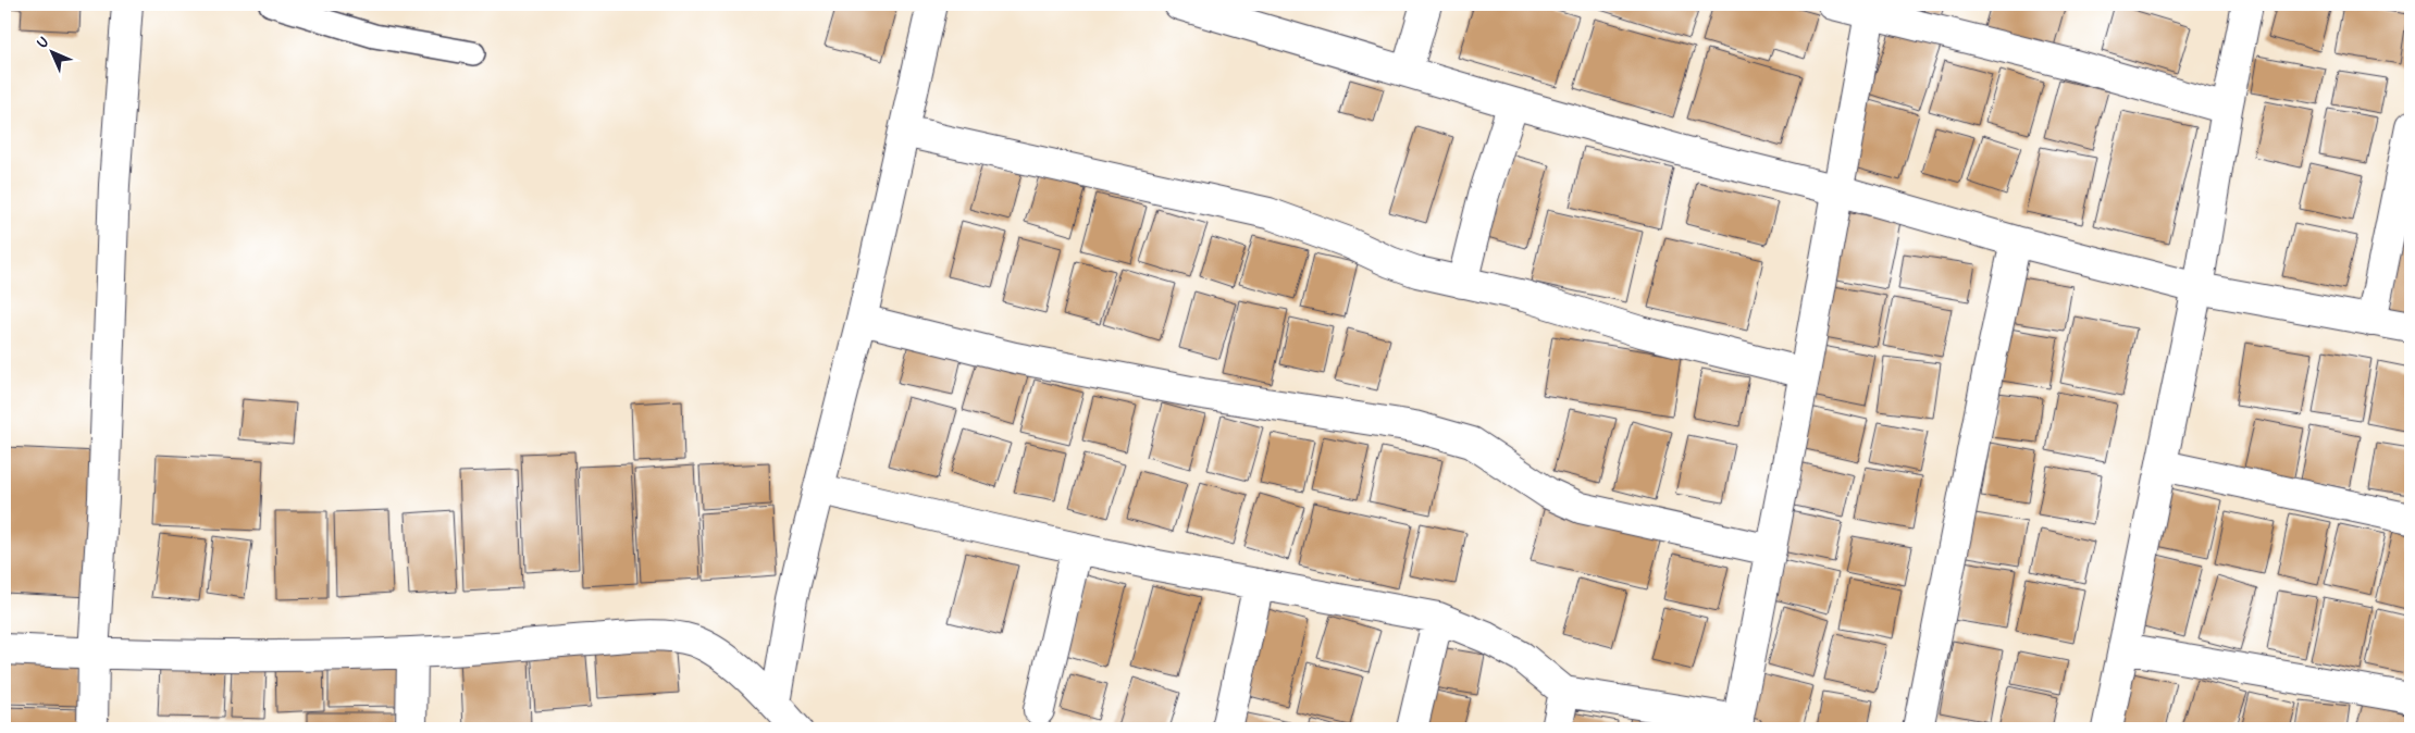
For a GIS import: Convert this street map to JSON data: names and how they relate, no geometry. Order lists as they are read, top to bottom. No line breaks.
{"north":"top left"}
